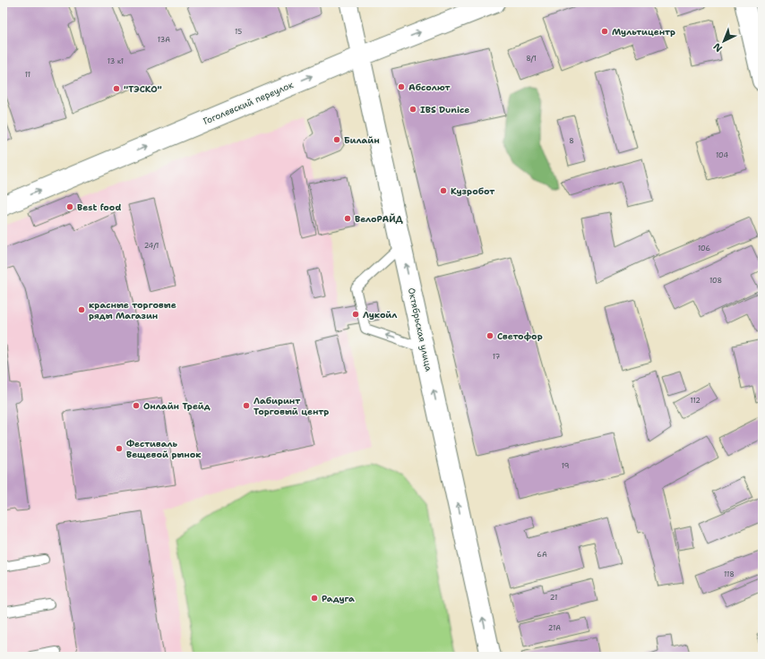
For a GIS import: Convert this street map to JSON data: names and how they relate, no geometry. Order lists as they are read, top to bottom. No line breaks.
{"streets":{"main road":["Гоголевский переулок","Октябрьская улица"]},"crossings":[["Гоголевский переулок","Октябрьская улица"]],"one_way":["Гоголевский переулок","Октябрьская улица"],"places":["Мультицентр","Абсолют","\"ТЭСКО\"","IBS Dunice","Билайн","Кузробот","Best food","ВелоРАЙД","красные торговые ряды Магазин","Лукойл","Светофор","Онлайн Трейд","Лабиринт Торговый центр","Фестиваль Вещевой рынок","Радуга"],"house_numbers":["15","13А","8/1","13 к1","11","8","104","24/1","106","108","17","112","19","6А","118","21","21А"],"north":"bottom left"}
